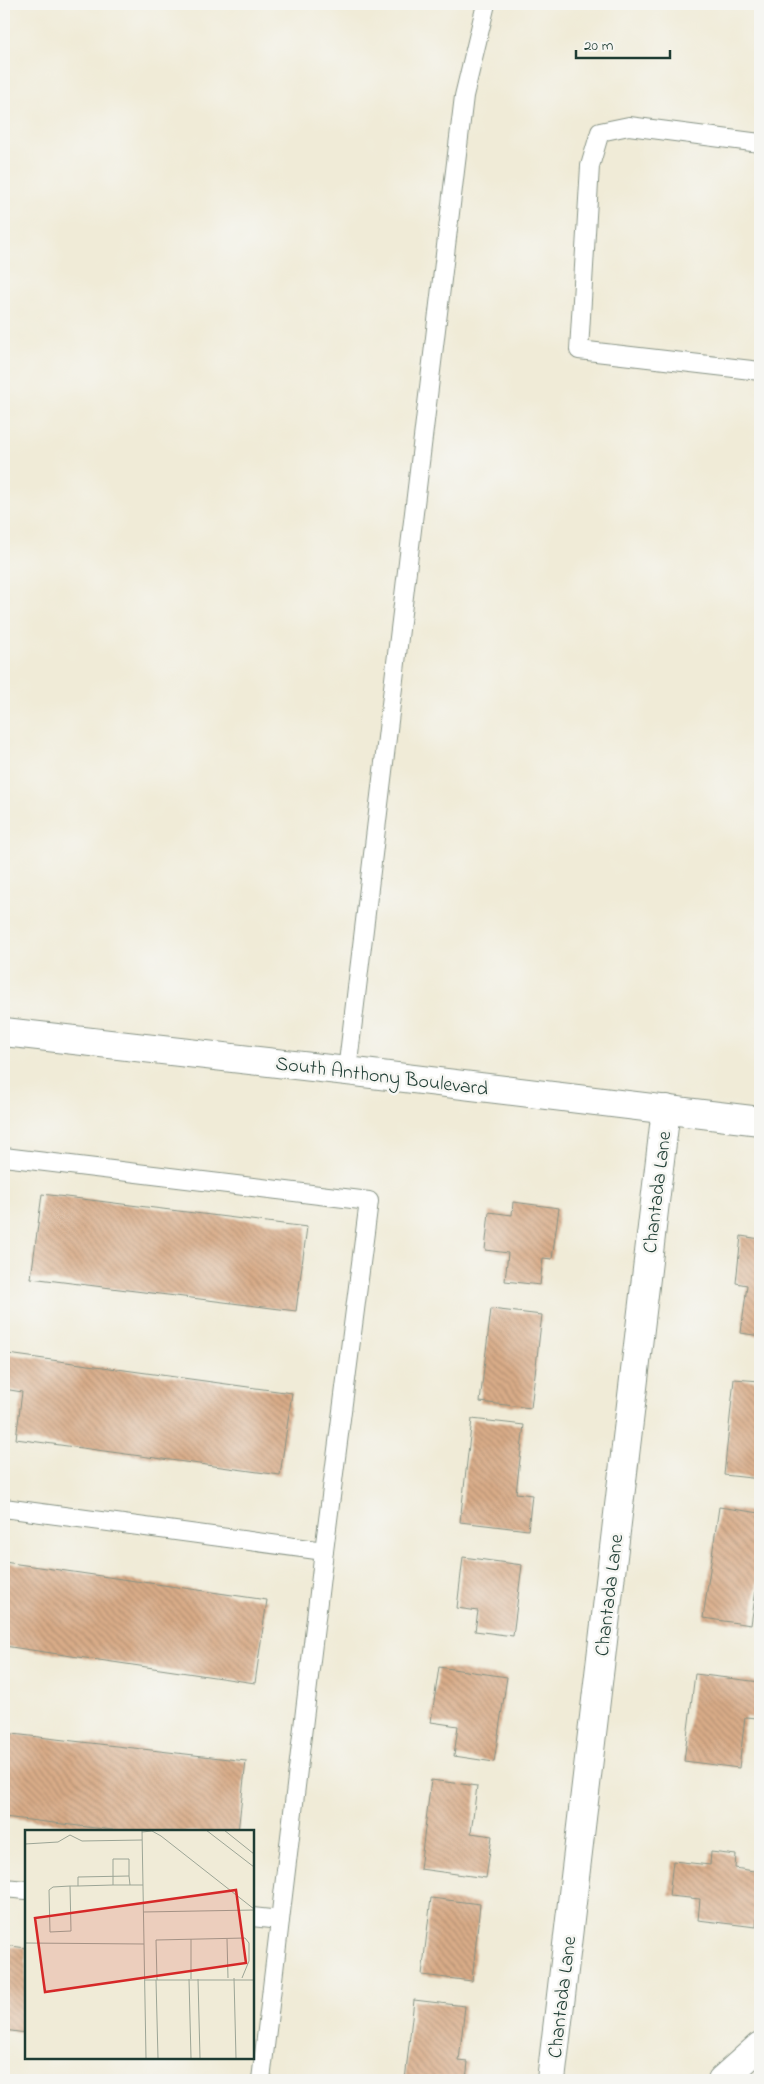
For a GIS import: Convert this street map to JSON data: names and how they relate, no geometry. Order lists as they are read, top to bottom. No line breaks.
{"streets":{"street":["South Anthony Boulevard","Chantada Lane"]},"crossings":[["South Anthony Boulevard","Chantada Lane"]],"scale_bar":"20 m"}
